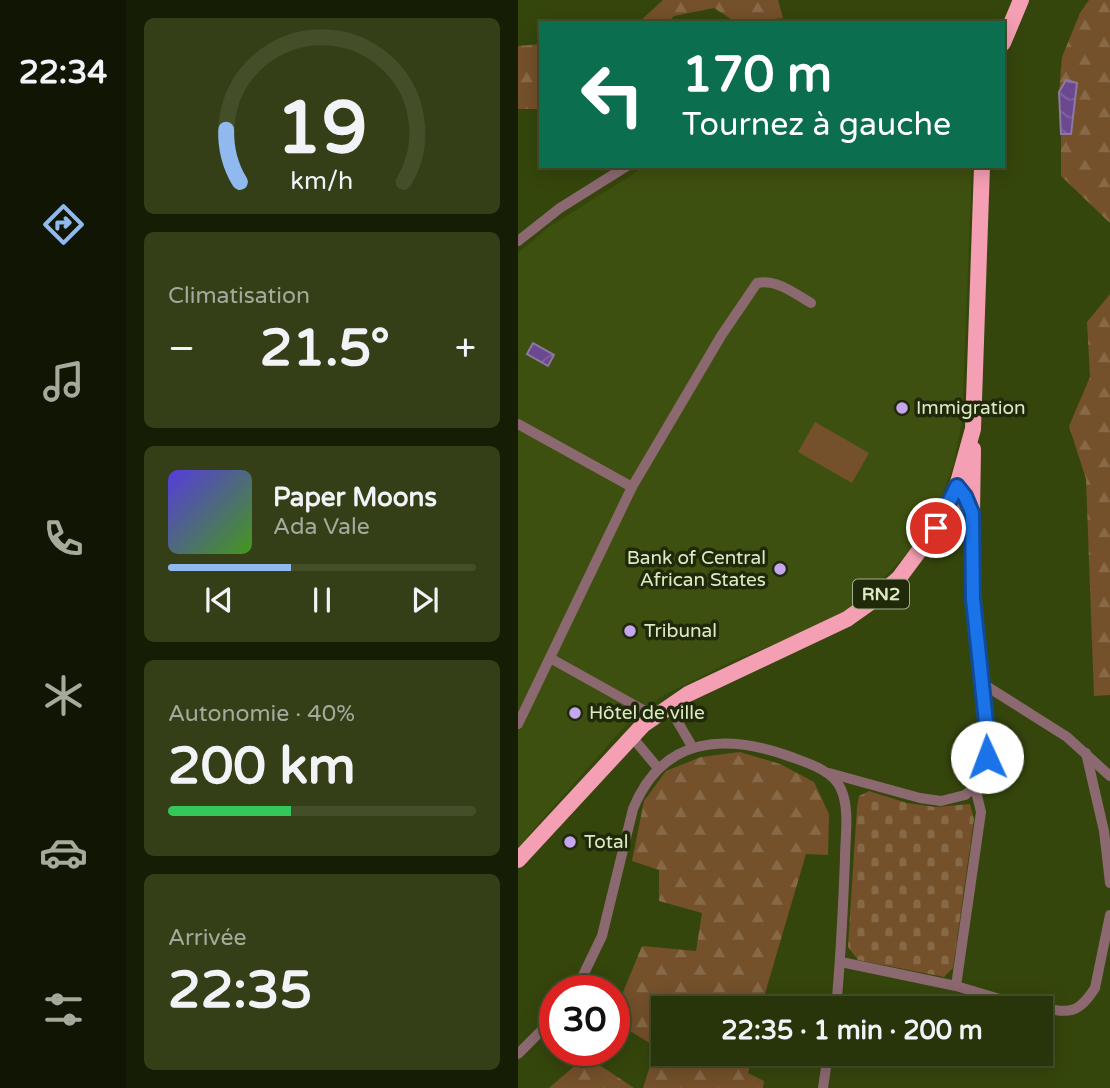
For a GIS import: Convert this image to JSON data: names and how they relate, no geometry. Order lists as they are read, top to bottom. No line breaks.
{"streets":{"highway":["RN2"]},"places":["Immigration","Bank of Central African States","Tribunal","Hôtel de ville","Total"],"page":{"tabs":"22:34","turn":["170 m","Tournez à gauche"],"tile":["Climatisation",["Autonomie · 40%","200 km"],["Arrivée","22:35"]],"heat":["−","21.5°","+"],"song":["Paper Moons","Ada Vale"],"limit":"30","trip":"22:35 · 1 min · 200 m","gauge":["19","km/h"]}}
